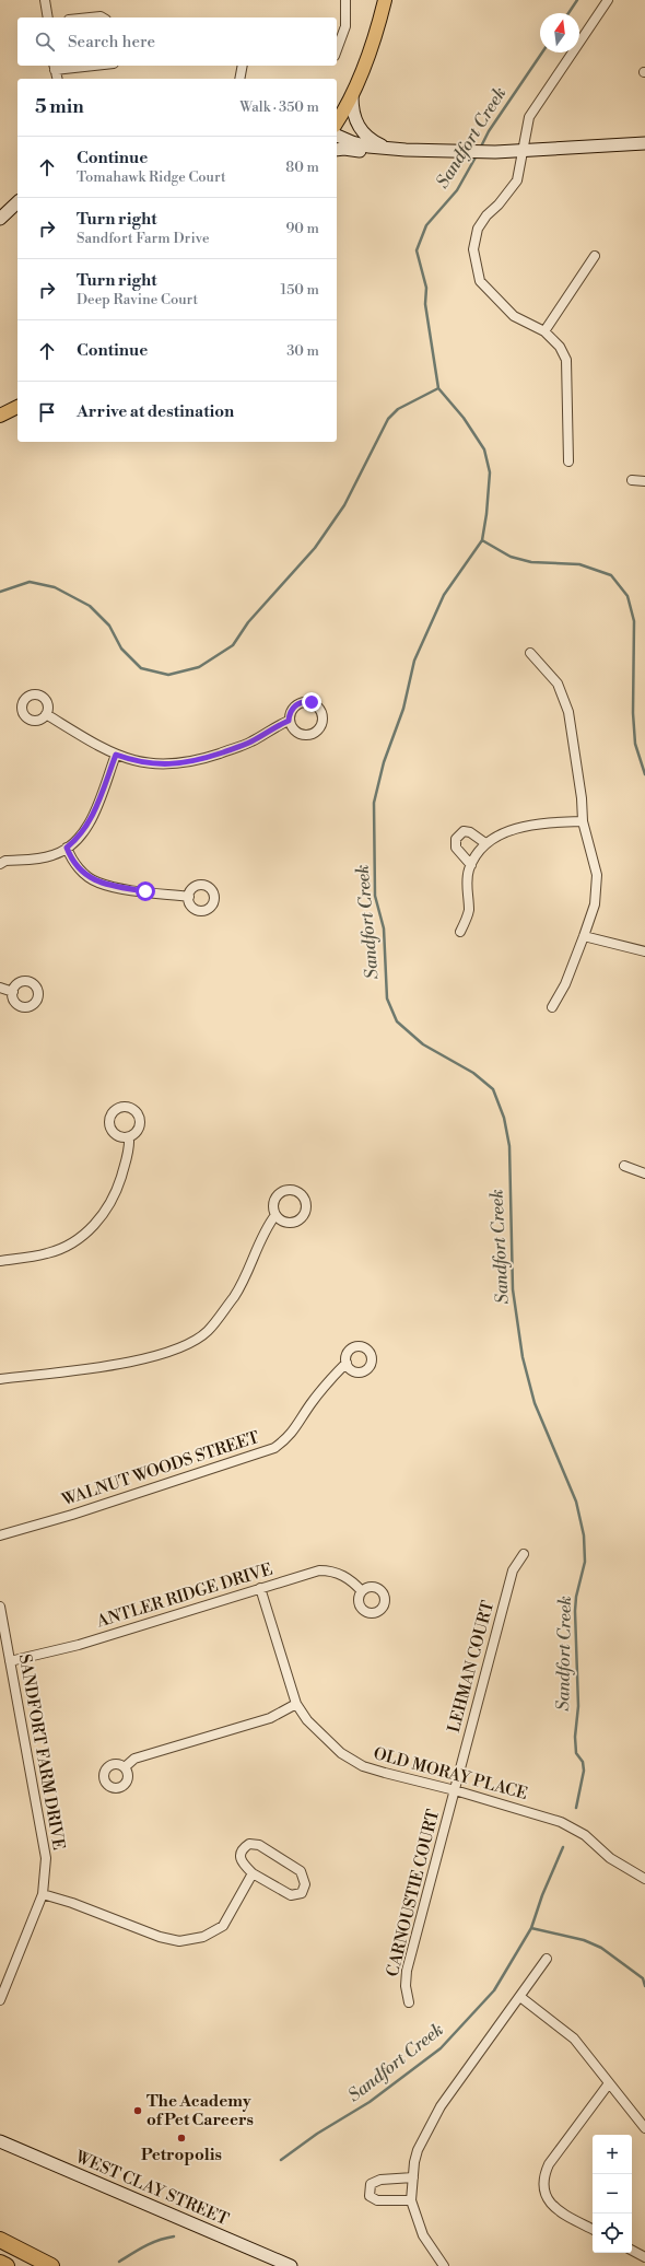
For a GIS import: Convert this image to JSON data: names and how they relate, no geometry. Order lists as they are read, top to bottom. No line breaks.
{"streets":{"street":["WALNUT WOODS STREET","ANTLER RIDGE DRIVE","LEHMAN COURT","SANDFORT FARM DRIVE","OLD MORAY PLACE","CARNOUSTIE COURT","WEST CLAY STREET"]},"crossings":[["ANTLER RIDGE DRIVE","SANDFORT FARM DRIVE"],["ANTLER RIDGE DRIVE","OLD MORAY PLACE"],["LEHMAN COURT","OLD MORAY PLACE"],["LEHMAN COURT","CARNOUSTIE COURT"],["OLD MORAY PLACE","CARNOUSTIE COURT"]],"water":["Sandfort Creek"],"places":["The Academy of Pet Careers","Petropolis"],"north":"top","page":{"search":"Search here","heading":["5 min","Walk · 350 m"],"list":[["Continue","Tomahawk Ridge Court","80 m"],["Turn right","Sandfort Farm Drive","90 m"],["Turn right","Deep Ravine Court","150 m"],["Continue","30 m"],"Arrive at destination"],"map_buttons":["+","−"]}}
